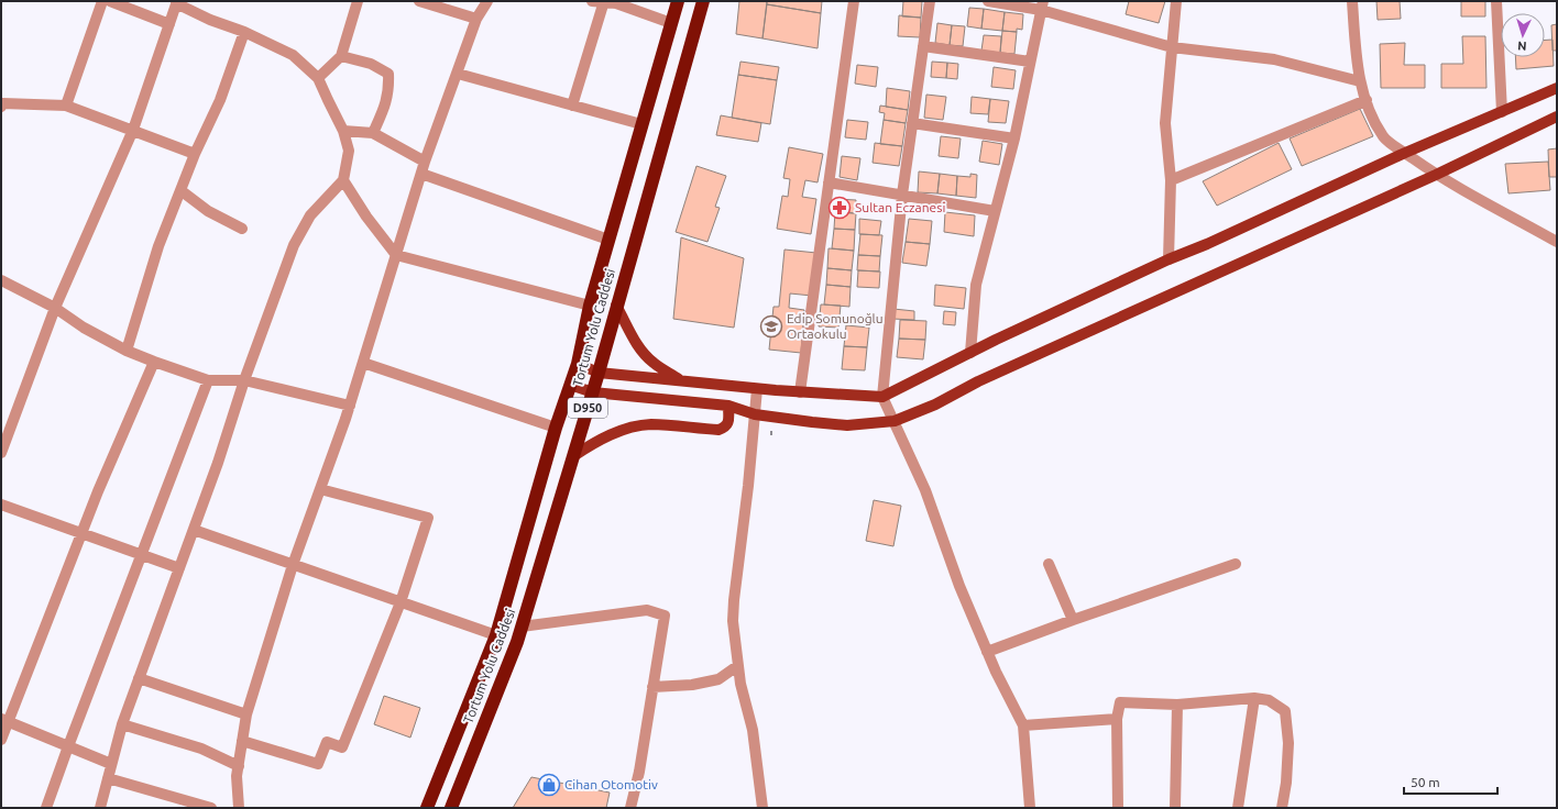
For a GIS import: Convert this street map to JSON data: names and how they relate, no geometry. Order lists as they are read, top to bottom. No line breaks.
{"streets":{"highway":["Tortum Yolu Caddesi","D950"]},"places":{"pharmacy":["Sultan Eczanesi"],"school or university":["Edip Somunoğlu Ortaokulu"],"shop":["Cihan Otomotiv"]},"scale_bar":"50 m","north":"bottom"}
